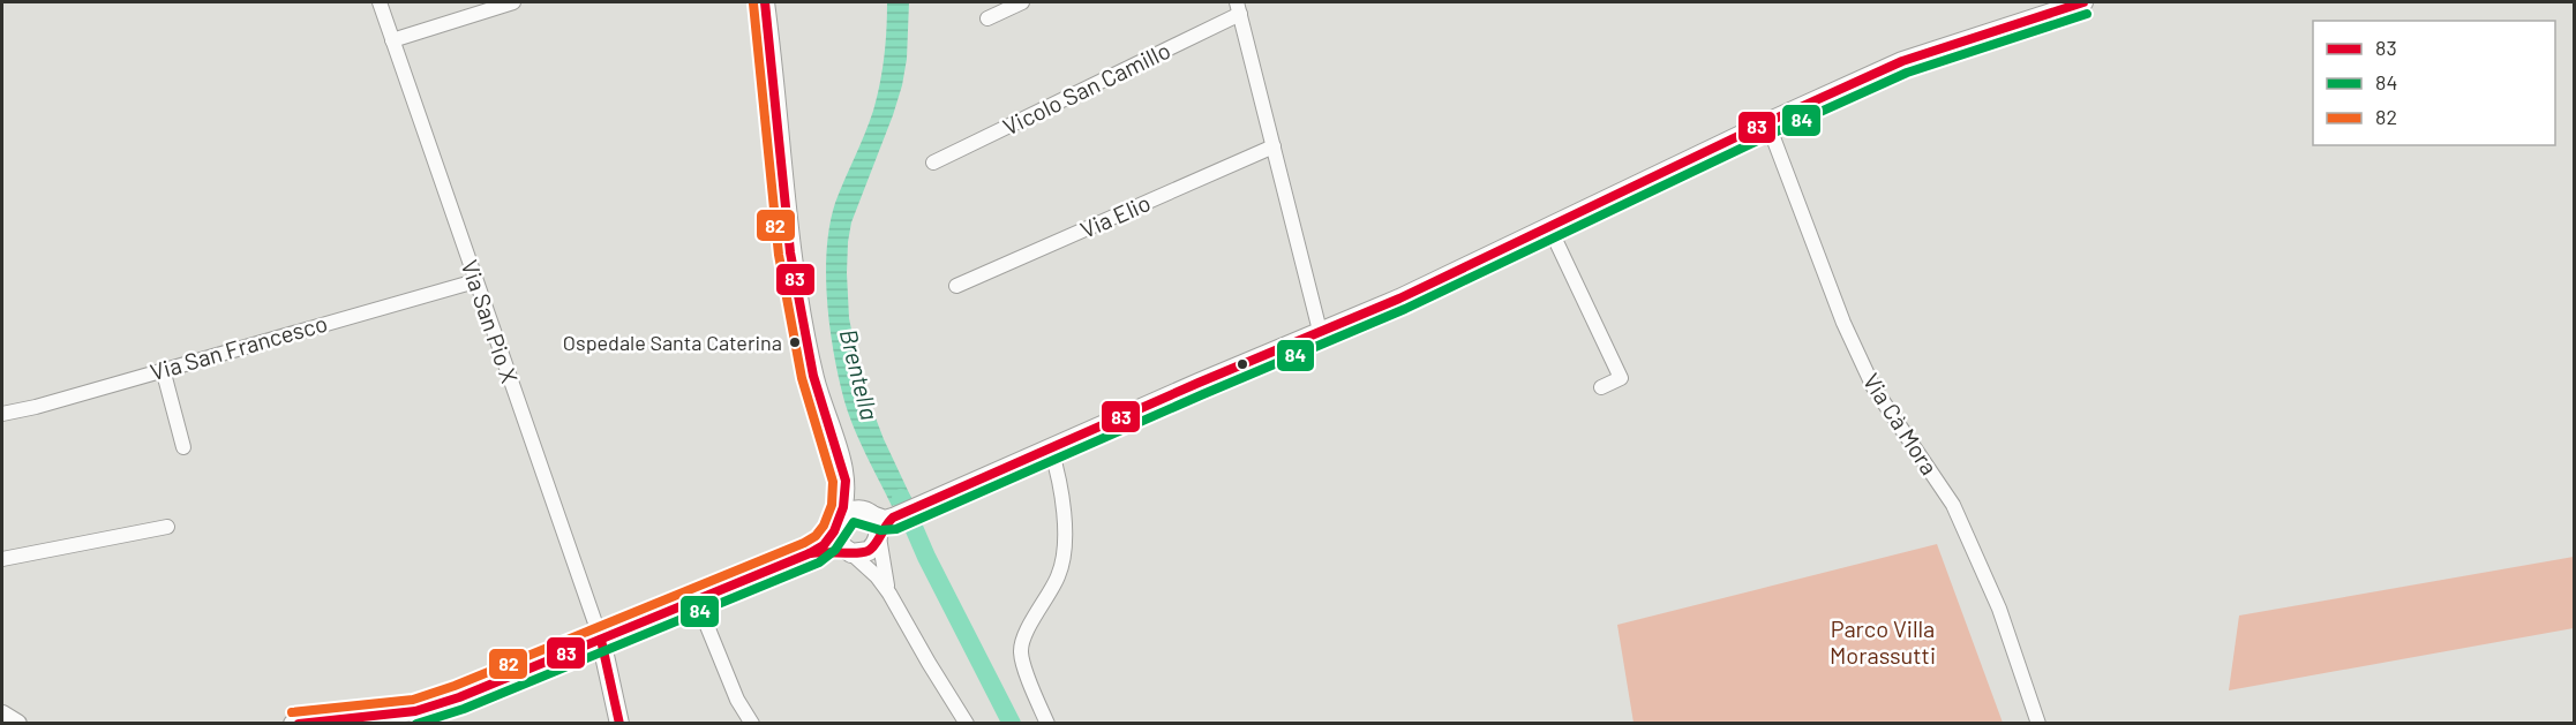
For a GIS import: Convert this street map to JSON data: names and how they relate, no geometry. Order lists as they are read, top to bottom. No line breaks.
{"streets":{"street":["Vicolo San Camillo","Via Elio","Via San Pio X","Via San Francesco","Via Cà Mora"]},"crossings":[["Via San Pio X","Via San Francesco"]],"water":["Brentella"],"parks":["Parco Villa Morassutti"],"places":["Ospedale Santa Caterina"],"lines":["transit line 83","transit line 82","transit line 84"],"legend":["83","84","82"]}
